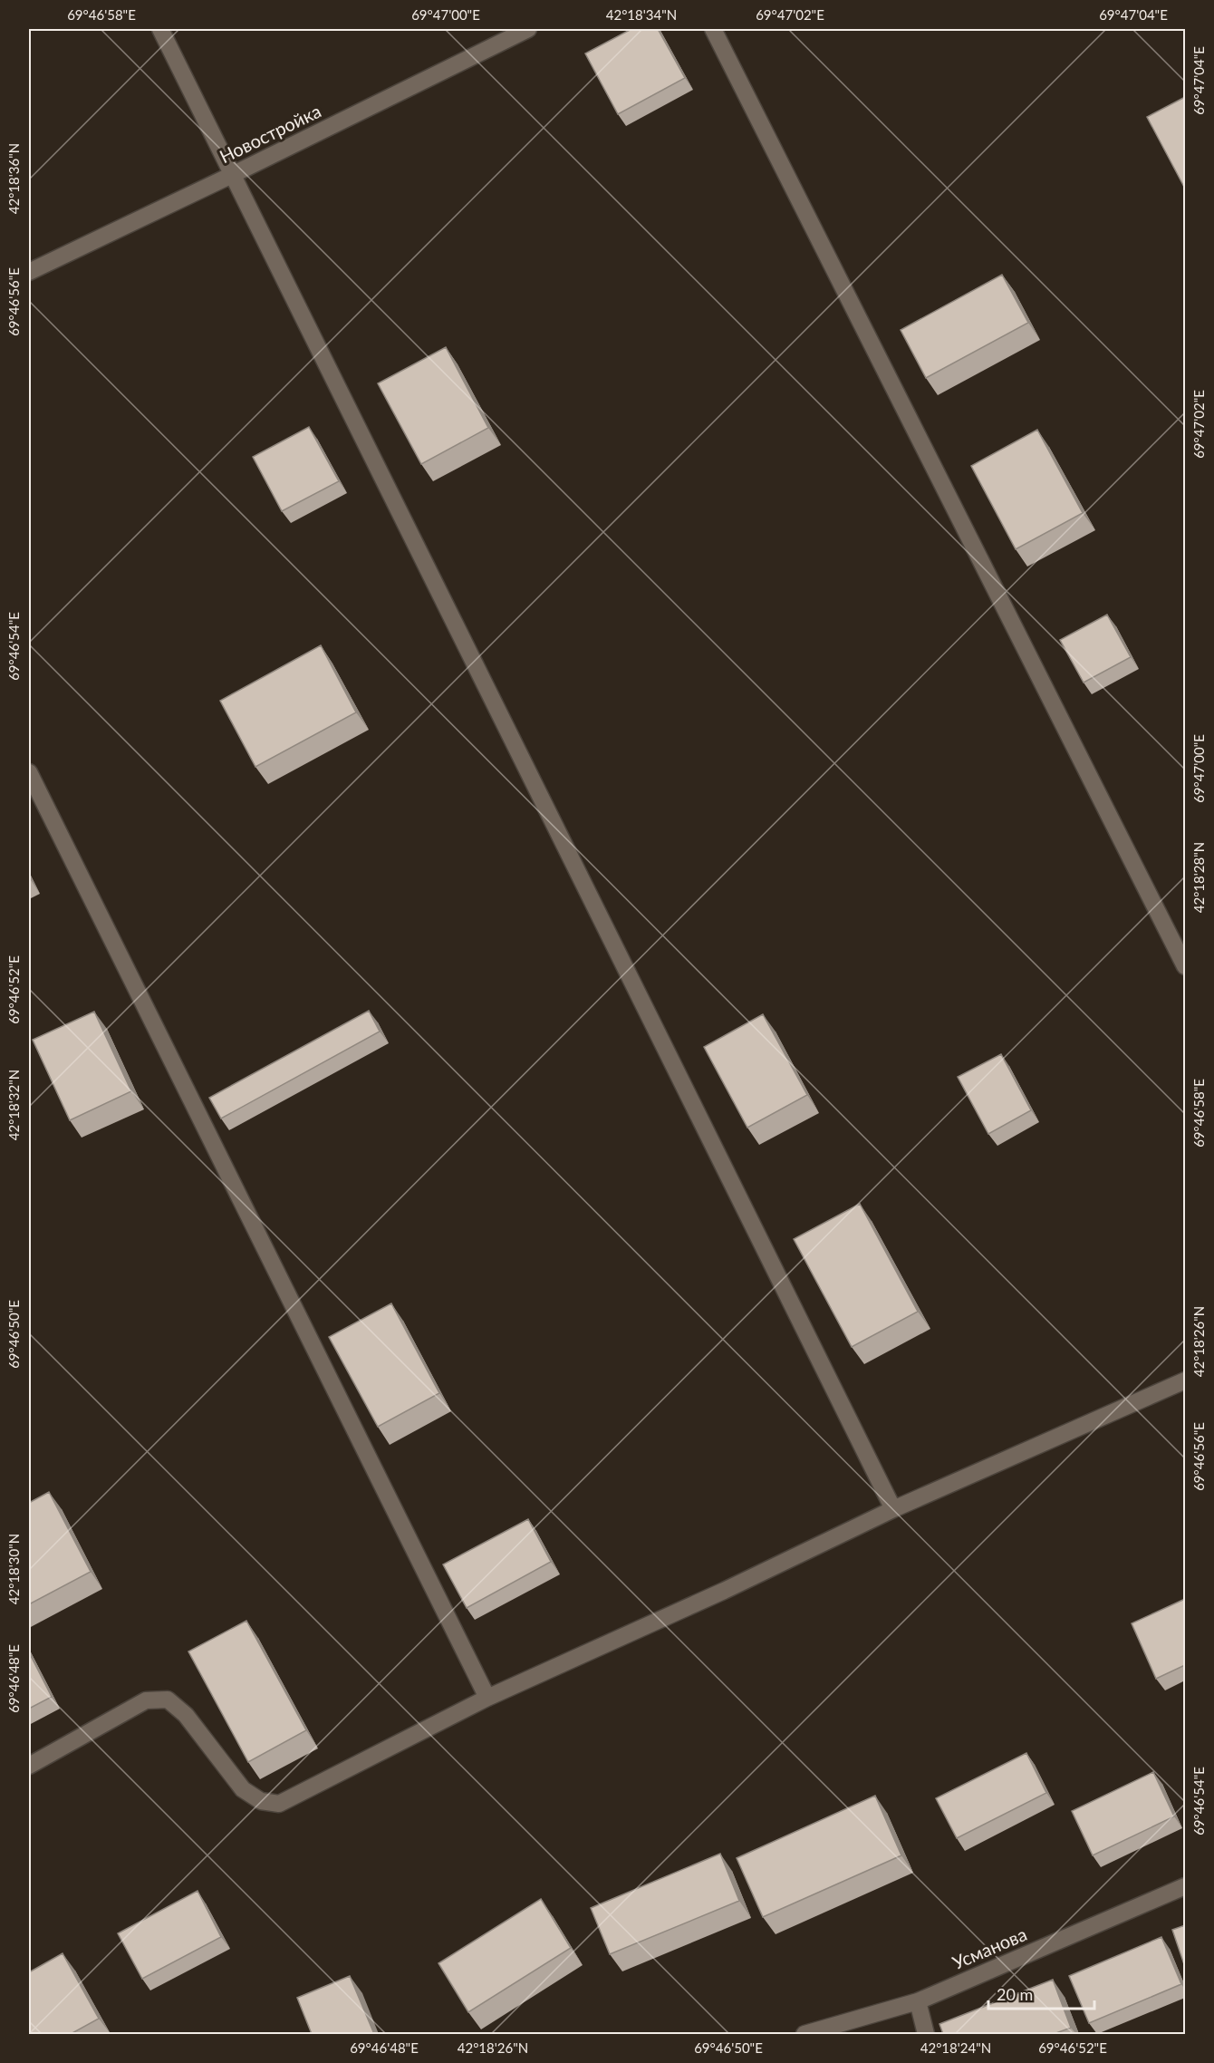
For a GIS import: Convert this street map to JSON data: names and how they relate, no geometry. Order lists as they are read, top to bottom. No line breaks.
{"streets":{"street":["Новостройка","Усманова"]},"scale_bar":"20 m","coordinates":["69°46'58\"E","69°47'00\"E","42°18'34\"N","69°47'02\"E","69°47'04\"E","42°18'36\"N","69°46'56\"E","69°46'54\"E","42°18'28\"N","69°46'52\"E","42°18'32\"N","69°46'50\"E","42°18'26\"N","42°18'30\"N","69°46'48\"E","42°18'24\"N"]}
